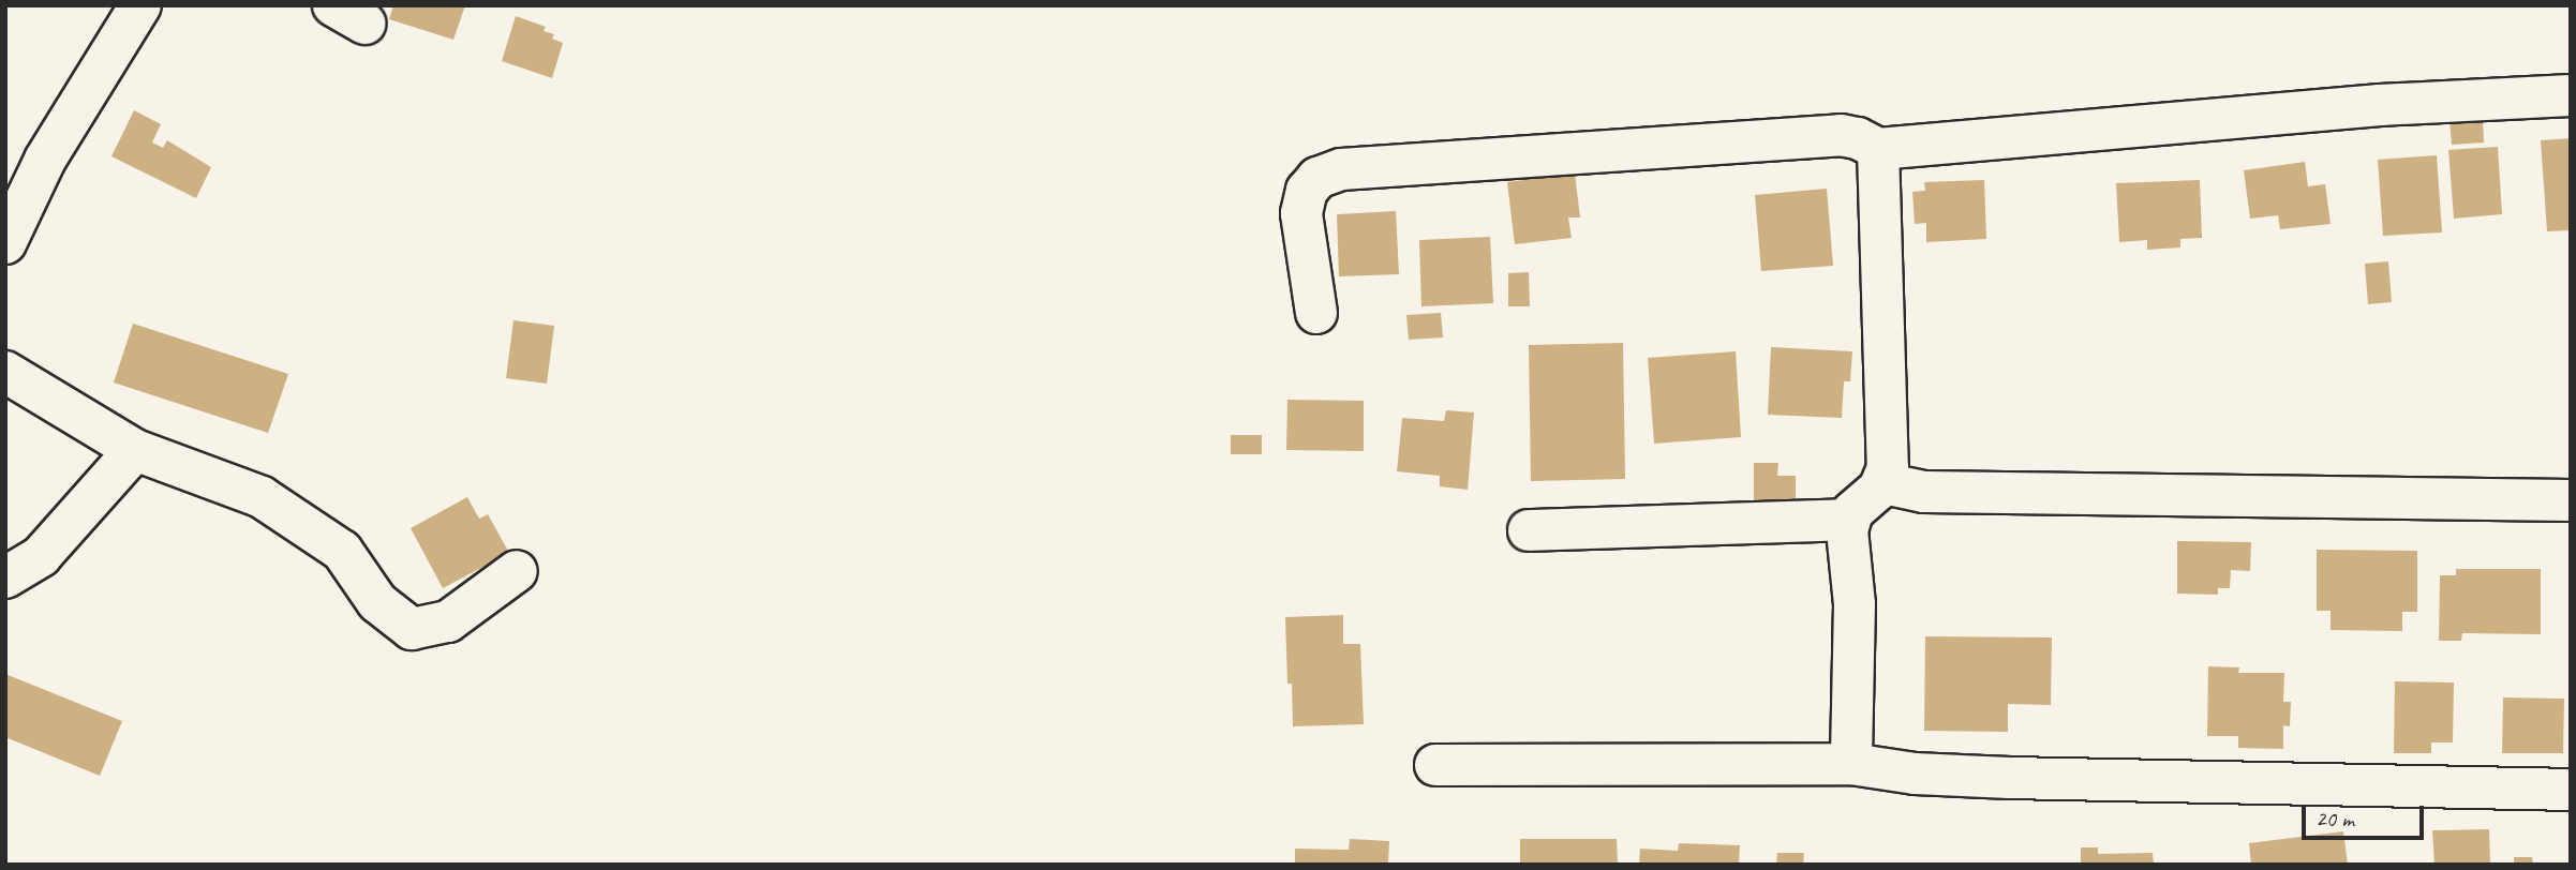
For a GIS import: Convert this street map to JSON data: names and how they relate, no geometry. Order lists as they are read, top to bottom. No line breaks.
{"scale_bar":"20 m"}
